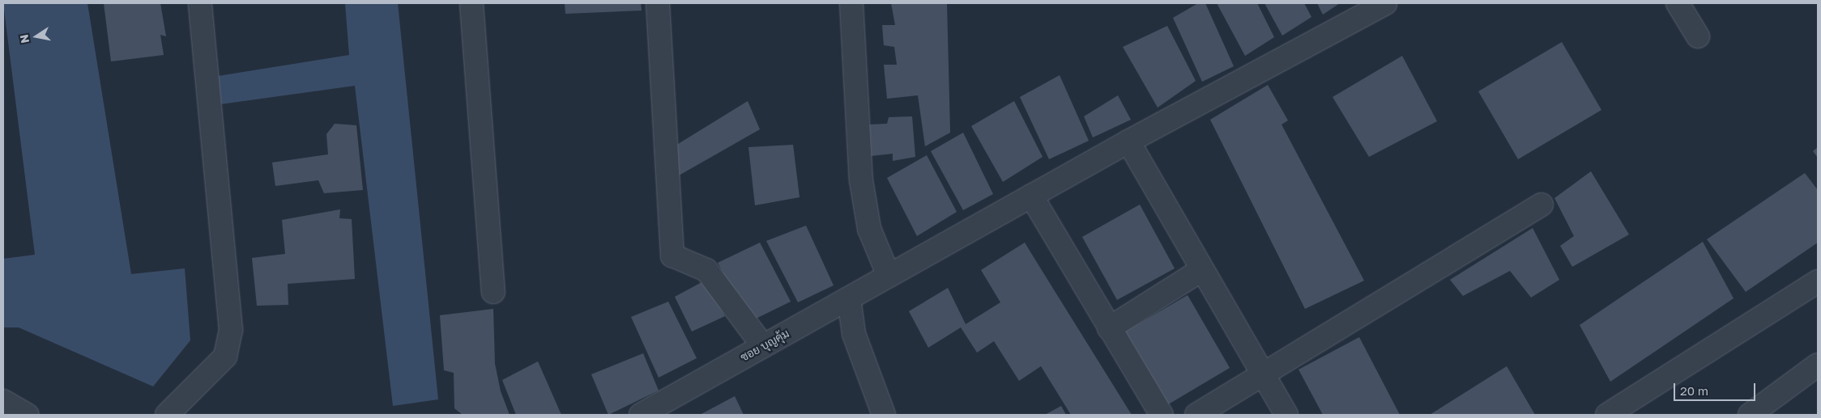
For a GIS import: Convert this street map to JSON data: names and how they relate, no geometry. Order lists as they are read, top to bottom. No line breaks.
{"streets":{"street":["ซอย บุญคุ้ม"]},"scale_bar":"20 m","north":"left"}
